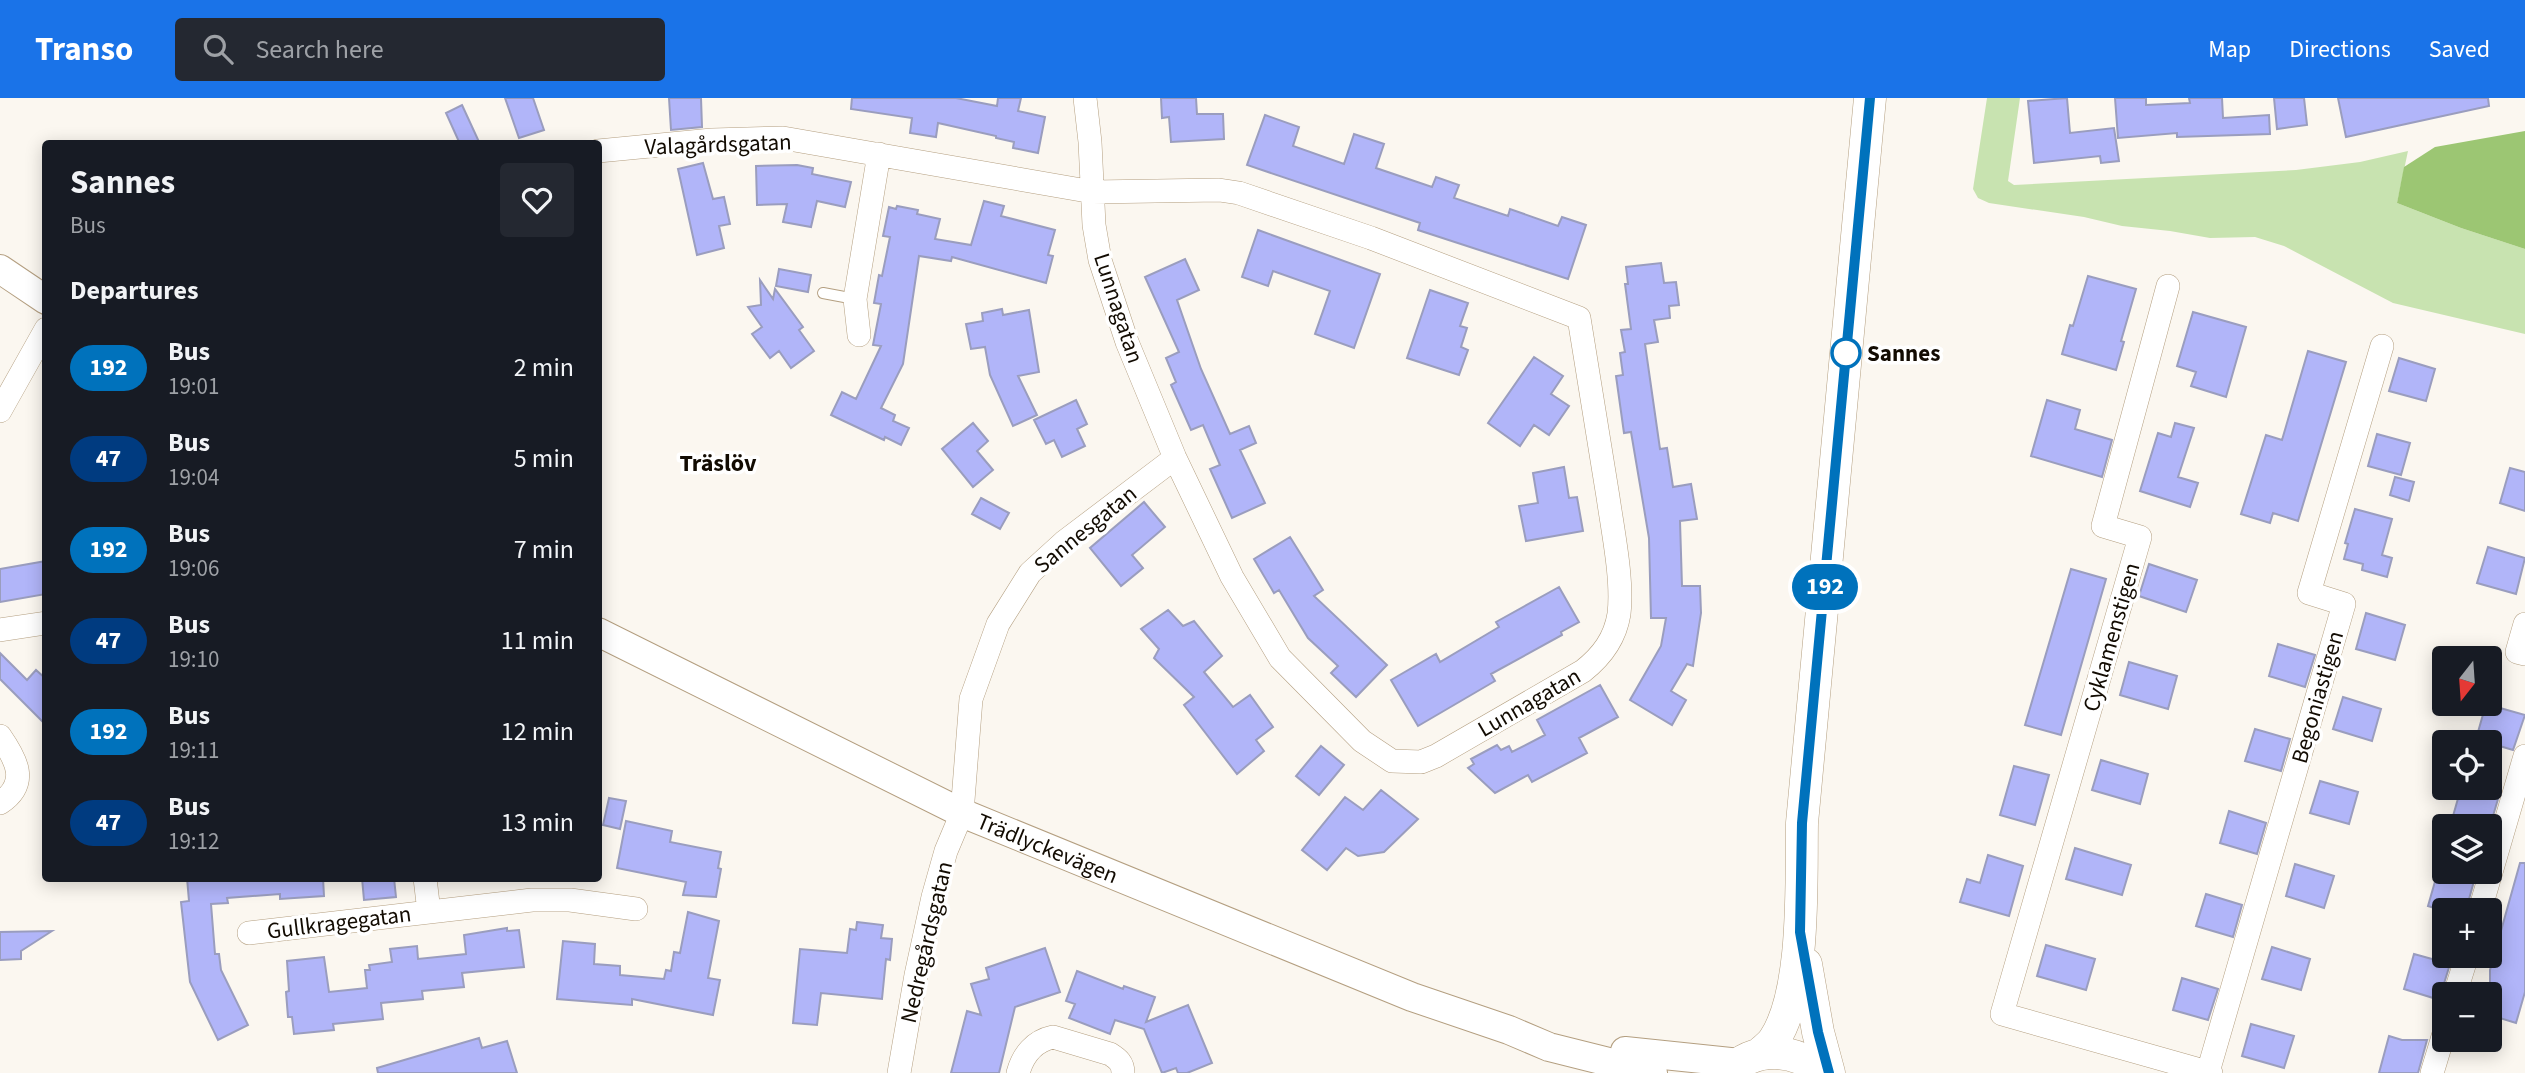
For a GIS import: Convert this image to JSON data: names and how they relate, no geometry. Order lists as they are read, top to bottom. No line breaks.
{"streets":{"main road":["Trädlyckevägen"],"street":["Valagårdsgatan","Lunnagatan","Sannesgatan","Cyklamenstigen","Begoniastigen","Gullkragegatan","Nedregårdsgatan"]},"crossings":[["Valagårdsgatan","Lunnagatan"],["Lunnagatan","Sannesgatan"],["Sannesgatan","Trädlyckevägen"],["Sannesgatan","Nedregårdsgatan"],["Cyklamenstigen","Begoniastigen"],["Trädlyckevägen","Nedregårdsgatan"]],"districts":["Träslöv"],"places":["Sannes"],"lines":["bus line 192"],"north":"bottom","page":{"header":"Transo","search":"Search here","nav":["Map","Directions","Saved"],"on_map":"192","heading":[["Sannes","Bus"],"Departures"],"list":[{"mark":"192","name":"Bus","note":"19:01","value":"2 min"},{"mark":"47","name":"Bus","note":"19:04","value":"5 min"},{"mark":"192","name":"Bus","note":"19:06","value":"7 min"},{"mark":"47","name":"Bus","note":"19:10","value":"11 min"},{"mark":"192","name":"Bus","note":"19:11","value":"12 min"},{"mark":"47","name":"Bus","note":"19:12","value":"13 min"}],"map_buttons":["+","−"]}}
